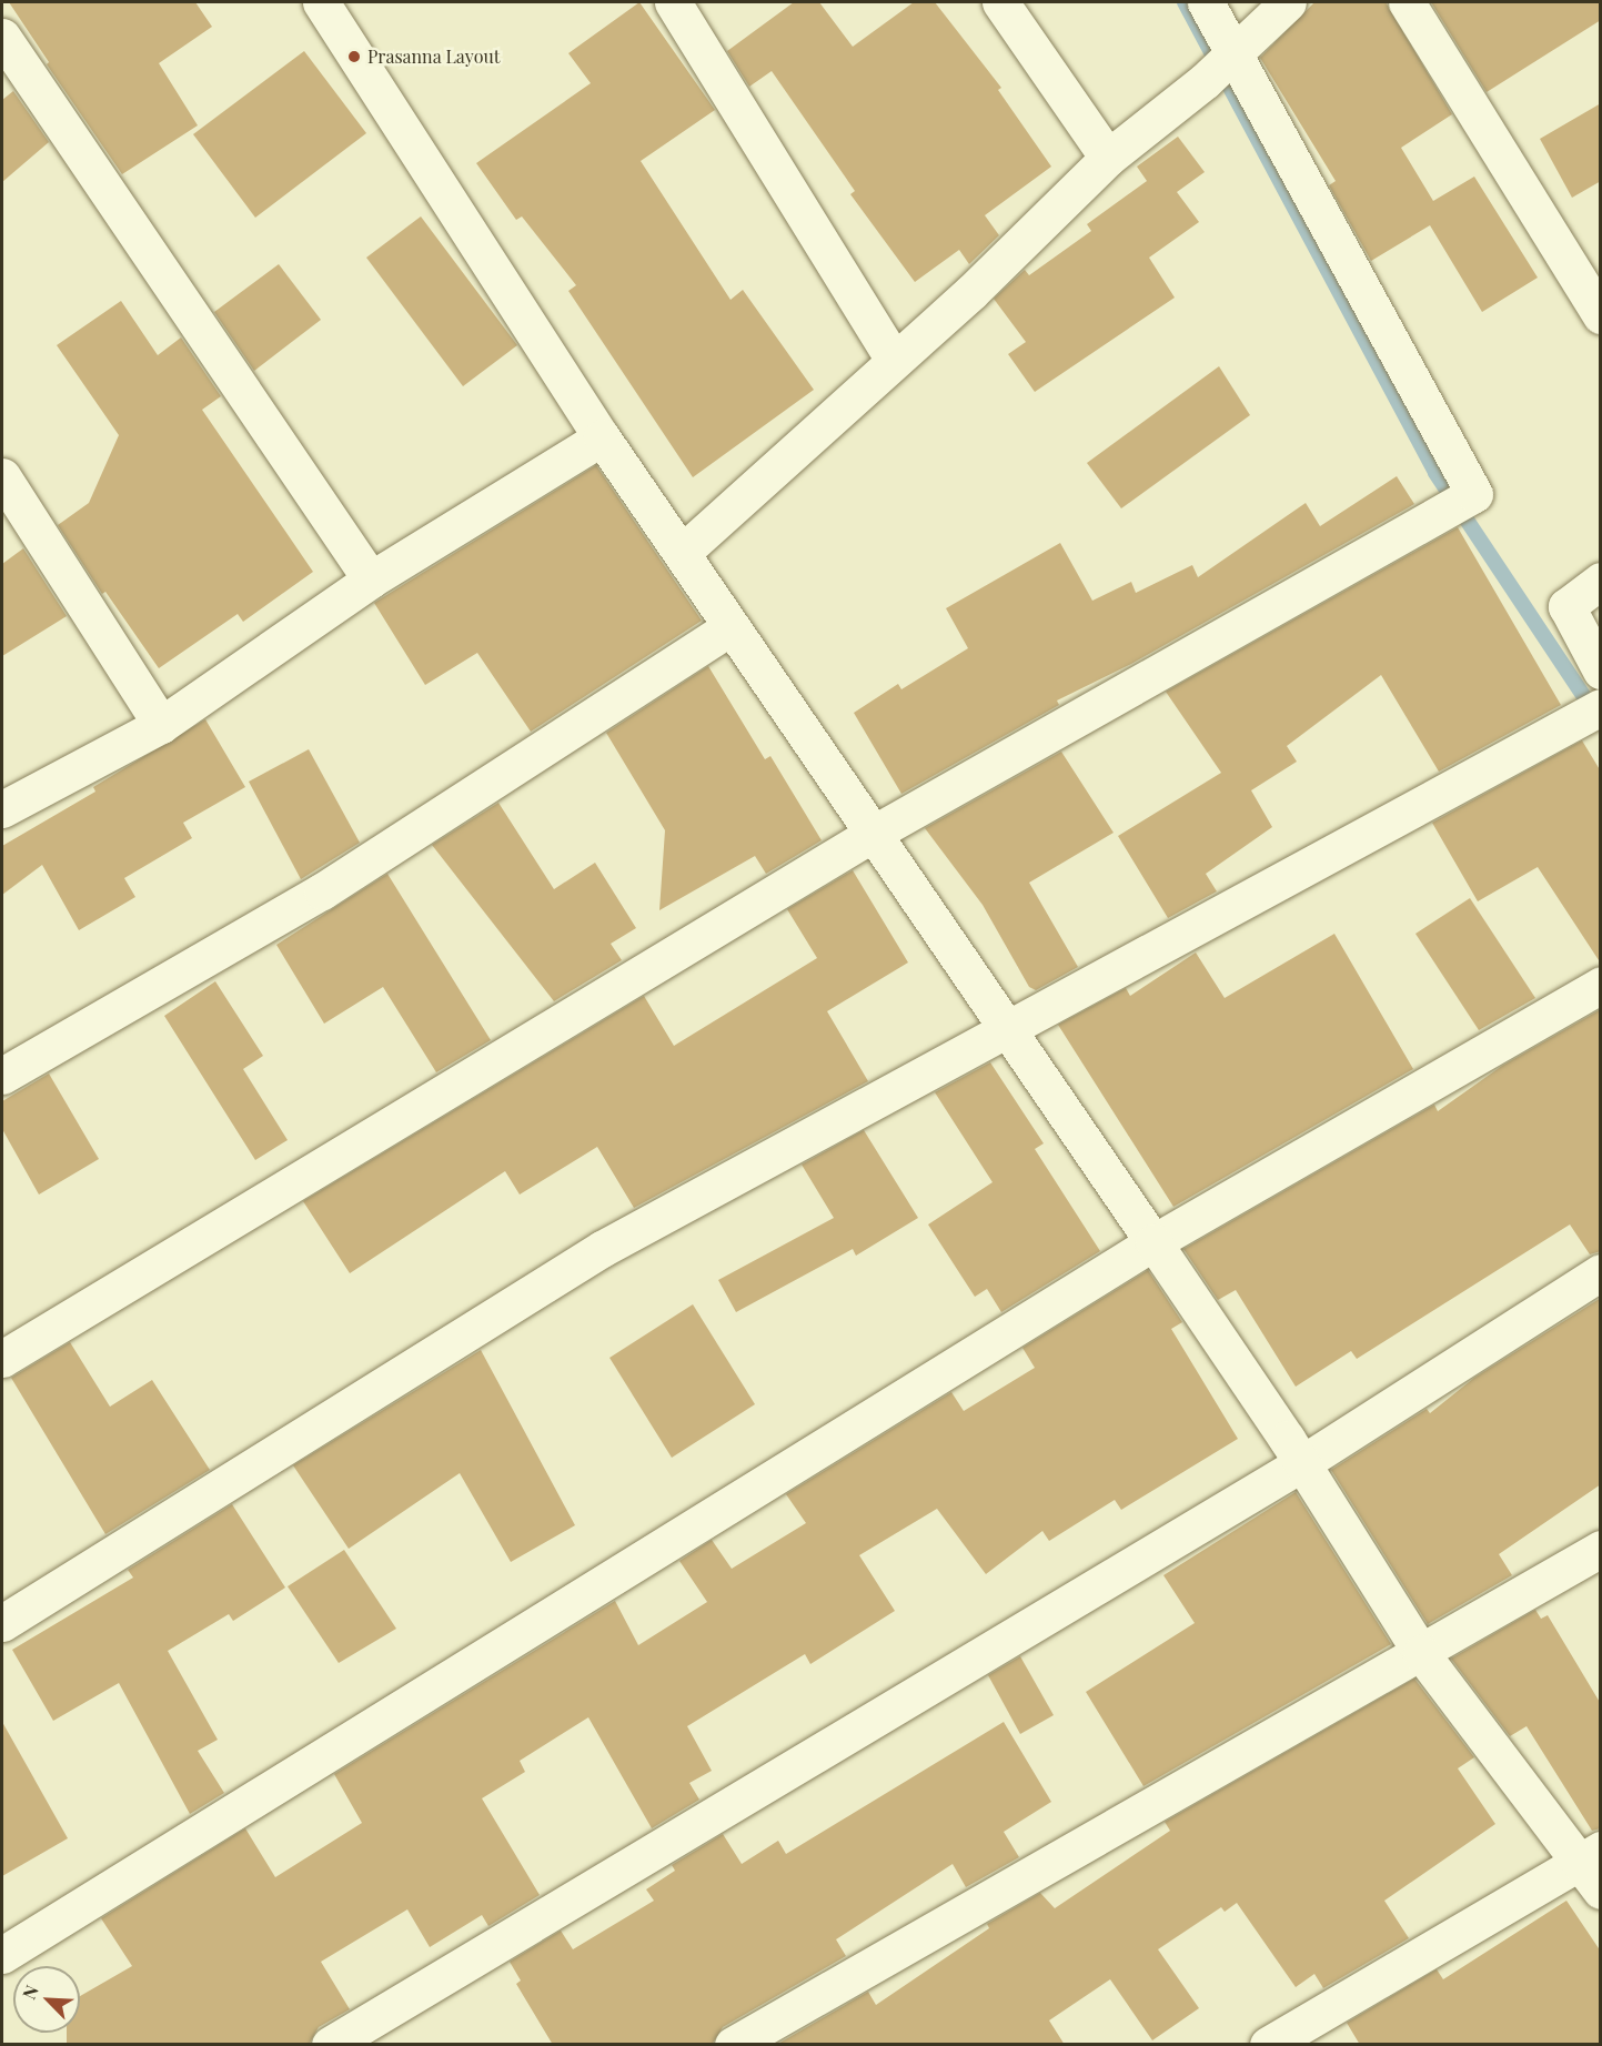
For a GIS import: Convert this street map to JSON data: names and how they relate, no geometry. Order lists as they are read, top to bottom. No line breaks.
{"places":["Prasanna Layout"],"north":"top left"}
